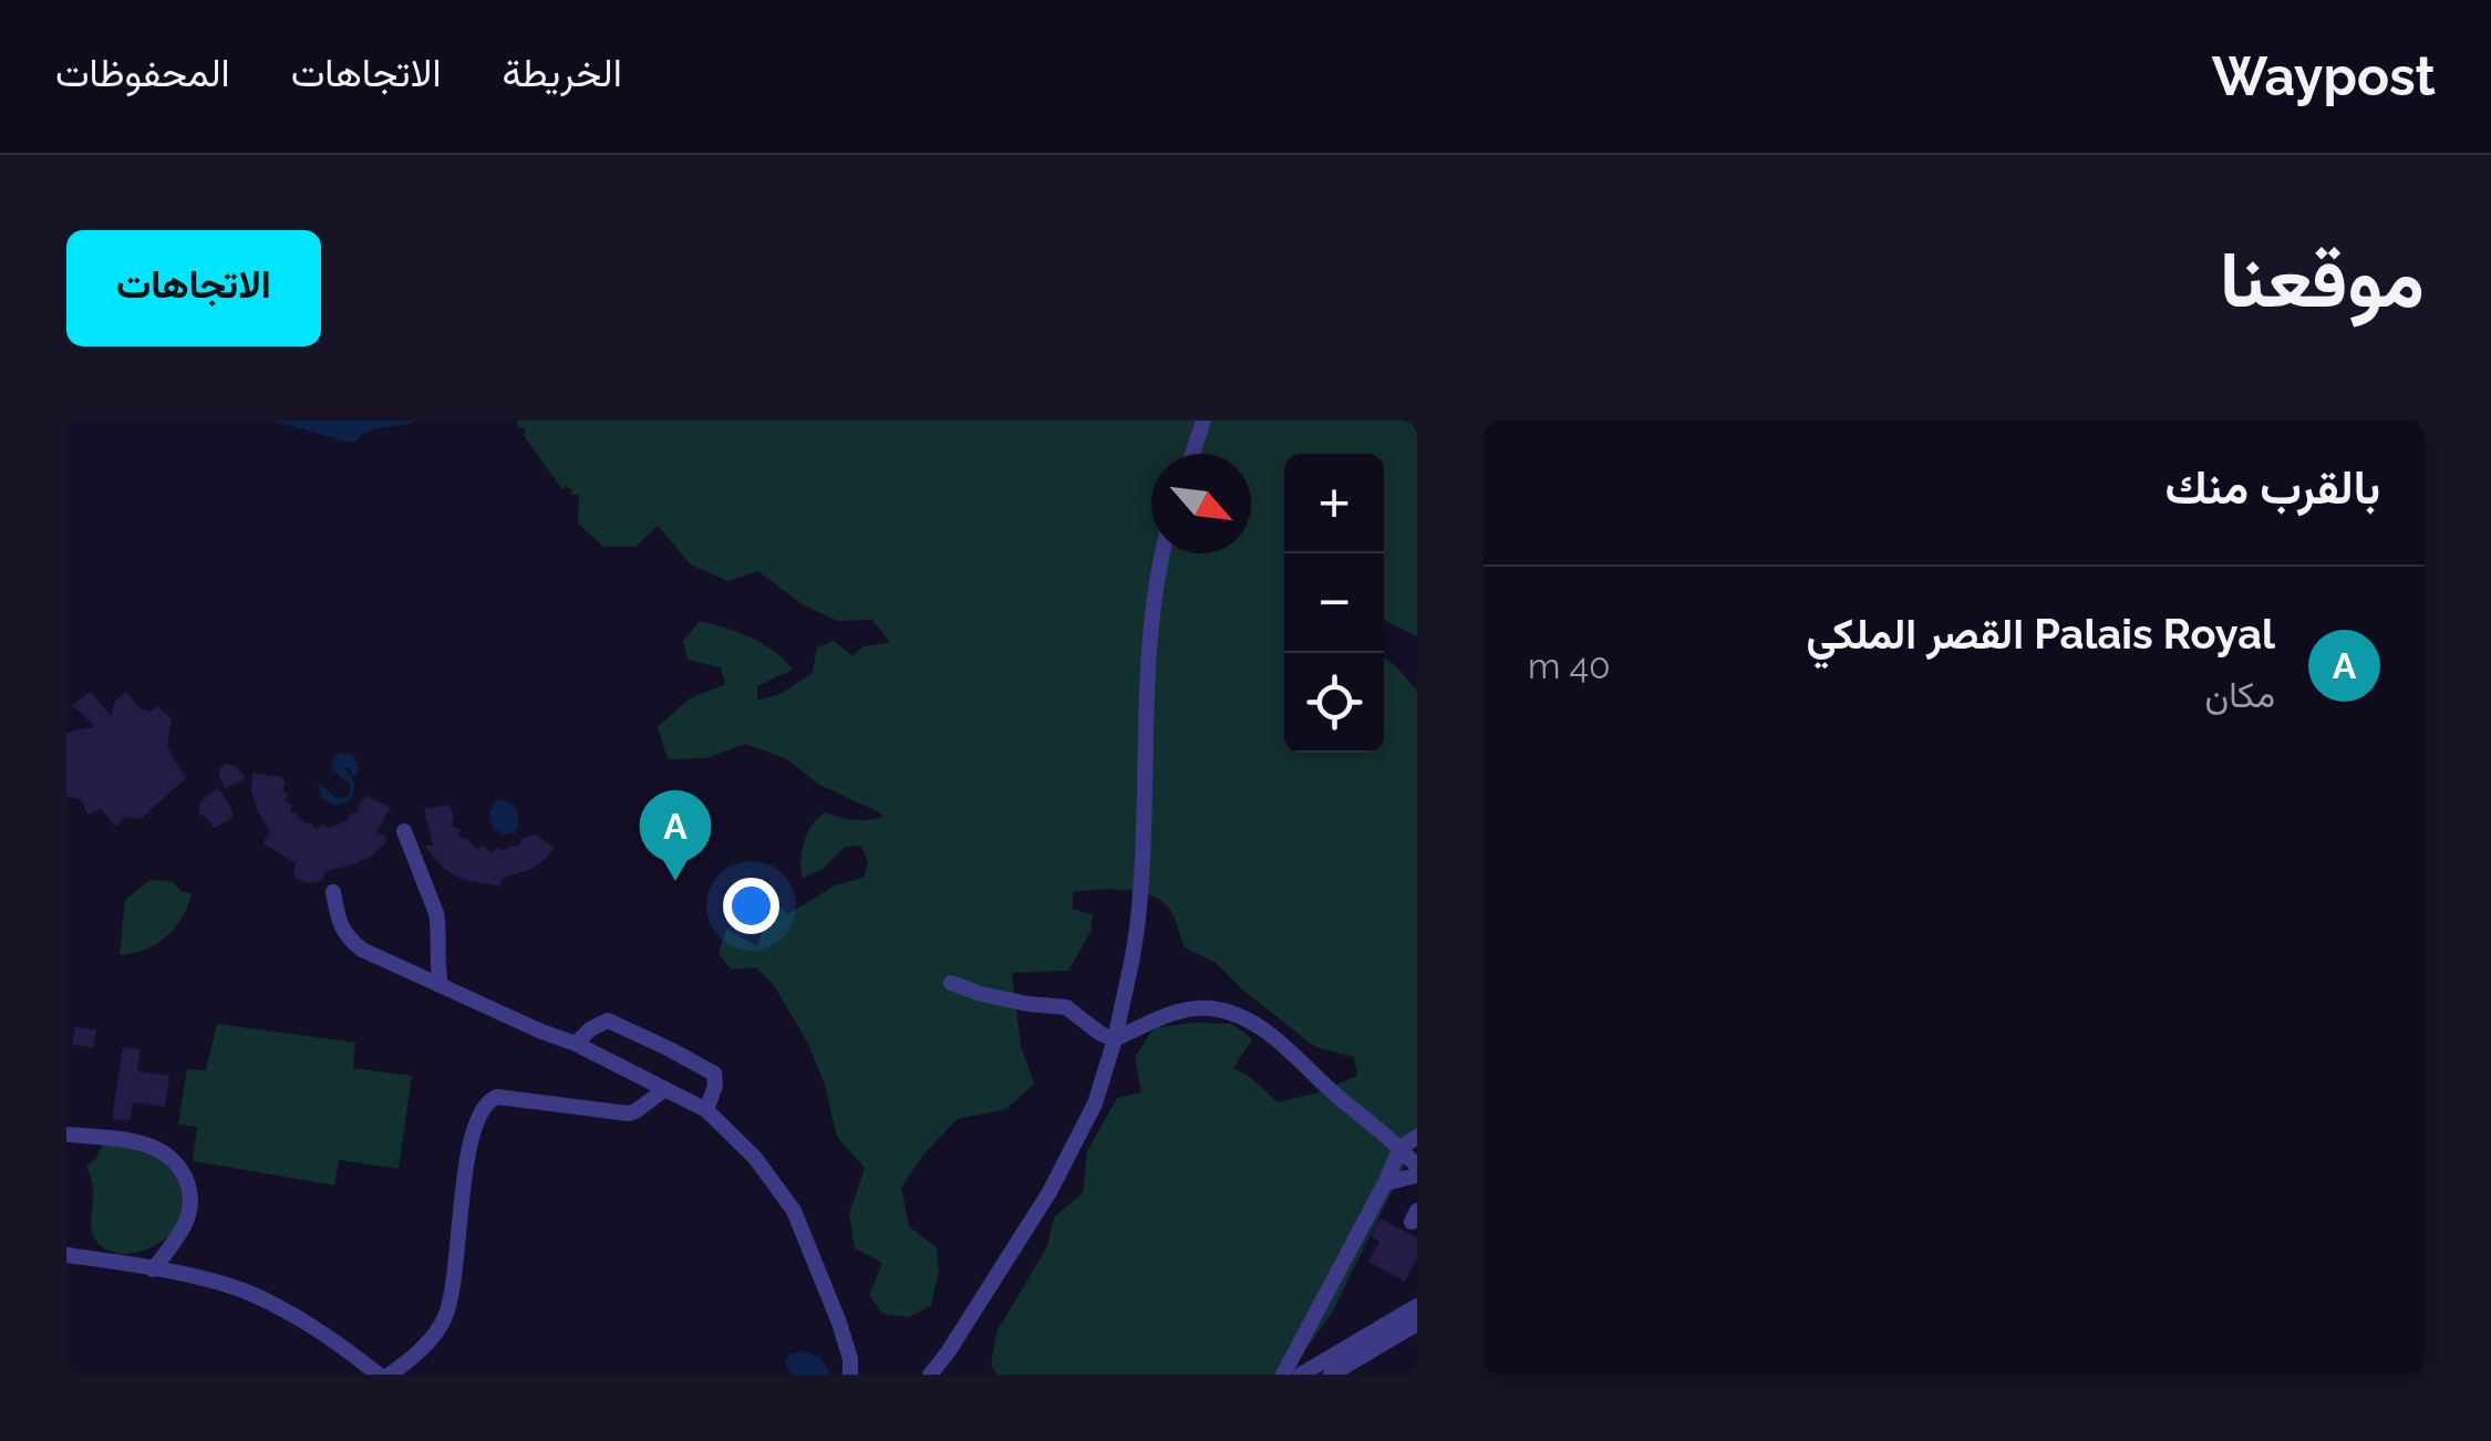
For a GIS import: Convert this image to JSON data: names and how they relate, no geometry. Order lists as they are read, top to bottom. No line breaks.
{"north":"bottom right","page":{"header":"Waypost","nav":["الخريطة","الاتجاهات","المحفوظات"],"title":"موقعنا","buttons":"الاتجاهات","heading":"بالقرب منك","map_buttons":["+","−"],"list":[{"mark":"A","name":"Palais Royal القصر الملكي","note":"مكان","value":"40 m"}],"pins":"A"}}
